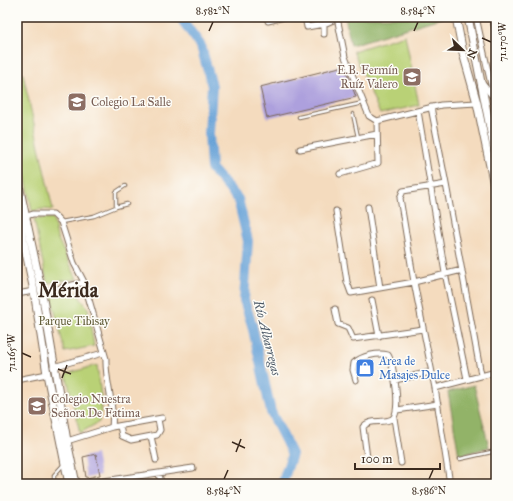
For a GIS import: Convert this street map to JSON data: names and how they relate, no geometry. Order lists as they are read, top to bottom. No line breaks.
{"districts":["Mérida"],"water":["Río Albarregas"],"parks":["Parque Tibisay"],"places":{"school or university":["E.B. Fermín Ruíz Valero","Colegio La Salle","Colegio Nuestra Señora De Fatima"],"shop":["Area de Masajes Dulce"]},"scale_bar":"100 m","north":"bottom right","coordinates":["8.582°N","8.584°N","71.170°W","71.165°W","8.586°N"]}
